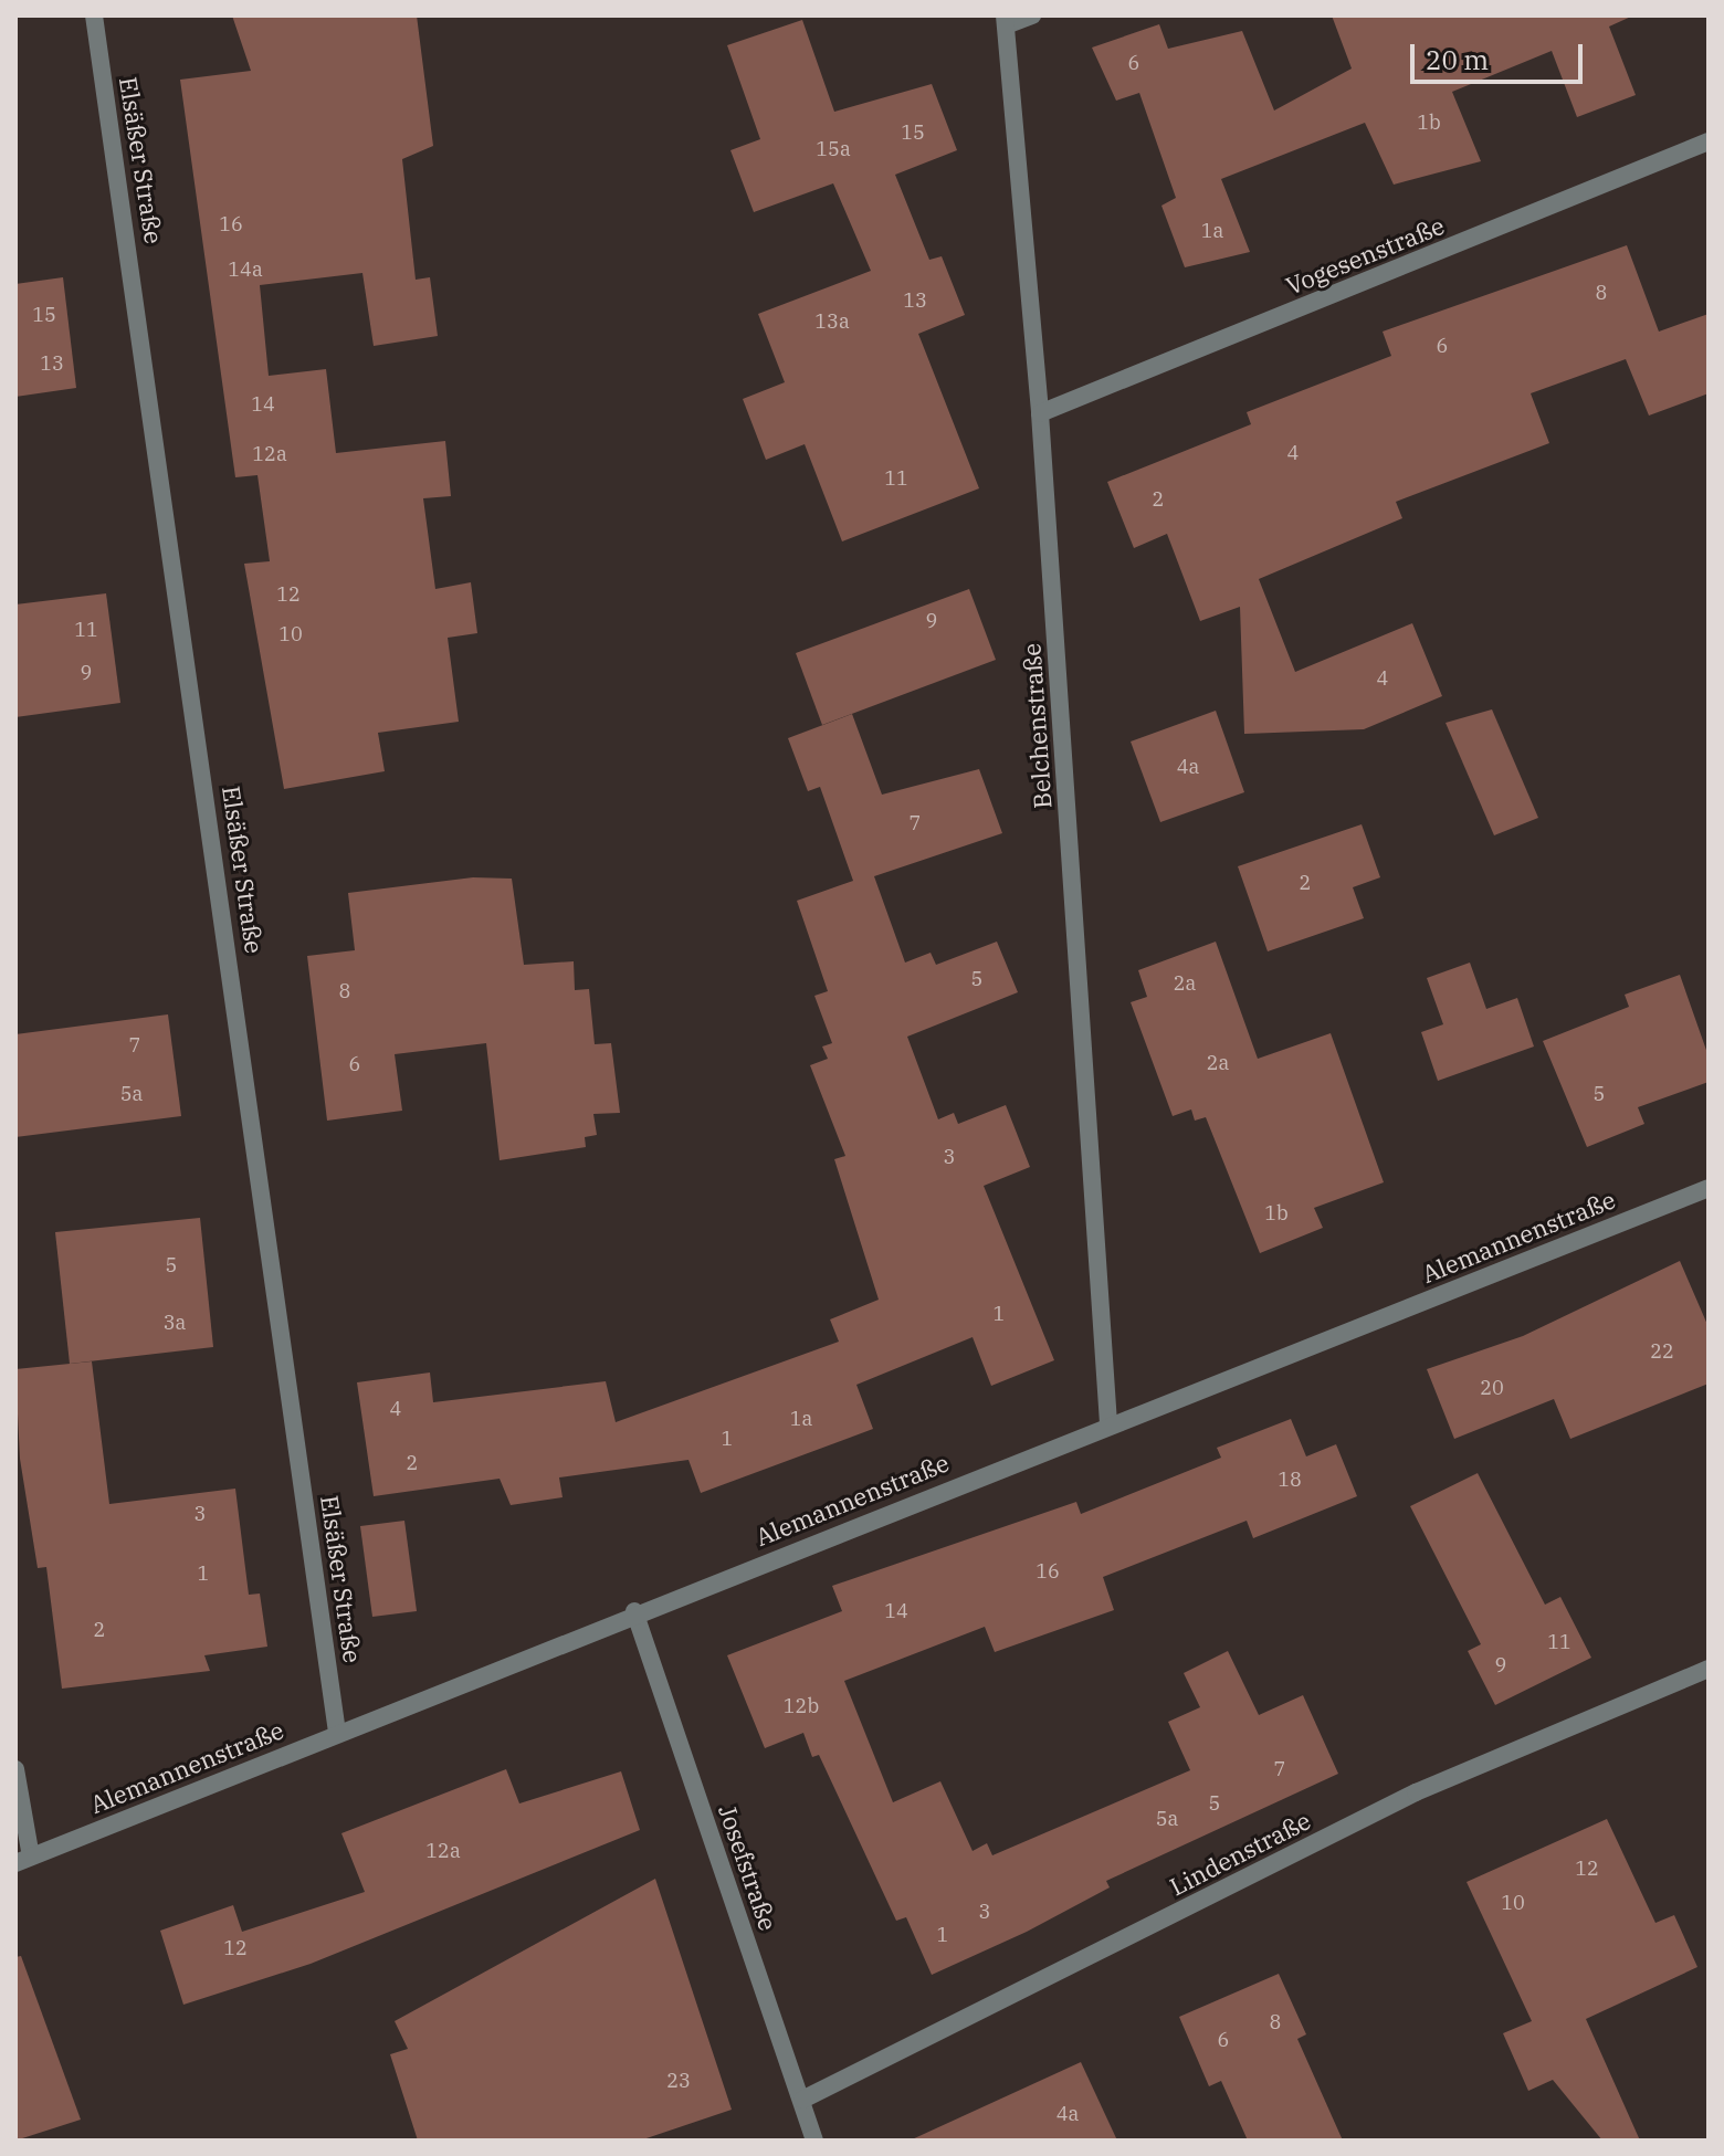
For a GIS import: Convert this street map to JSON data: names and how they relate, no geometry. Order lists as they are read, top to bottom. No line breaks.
{"streets":{"street":["Elsäßer Straße","Vogesenstraße","Belchenstraße","Alemannenstraße","Lindenstraße","Josefstraße"]},"crossings":[["Elsäßer Straße","Alemannenstraße"],["Vogesenstraße","Belchenstraße"],["Belchenstraße","Alemannenstraße"],["Alemannenstraße","Josefstraße"],["Lindenstraße","Josefstraße"]],"house_numbers":["6","1b","15","15a","16","1a","14a","8","13","15","13a","6","13","14","4","12a","11","2","12","9","11","10","9","4","4a","7","2","5","2a","8","7","2a","6","5a","5","3","1b","5","1","3a","22","20","4","1a","1","2","18","3","16","1","14","2","11","9","12b","7","5","5a","12a","12","10","3","1","12","8","6","23","4a"],"scale_bar":"20 m"}
